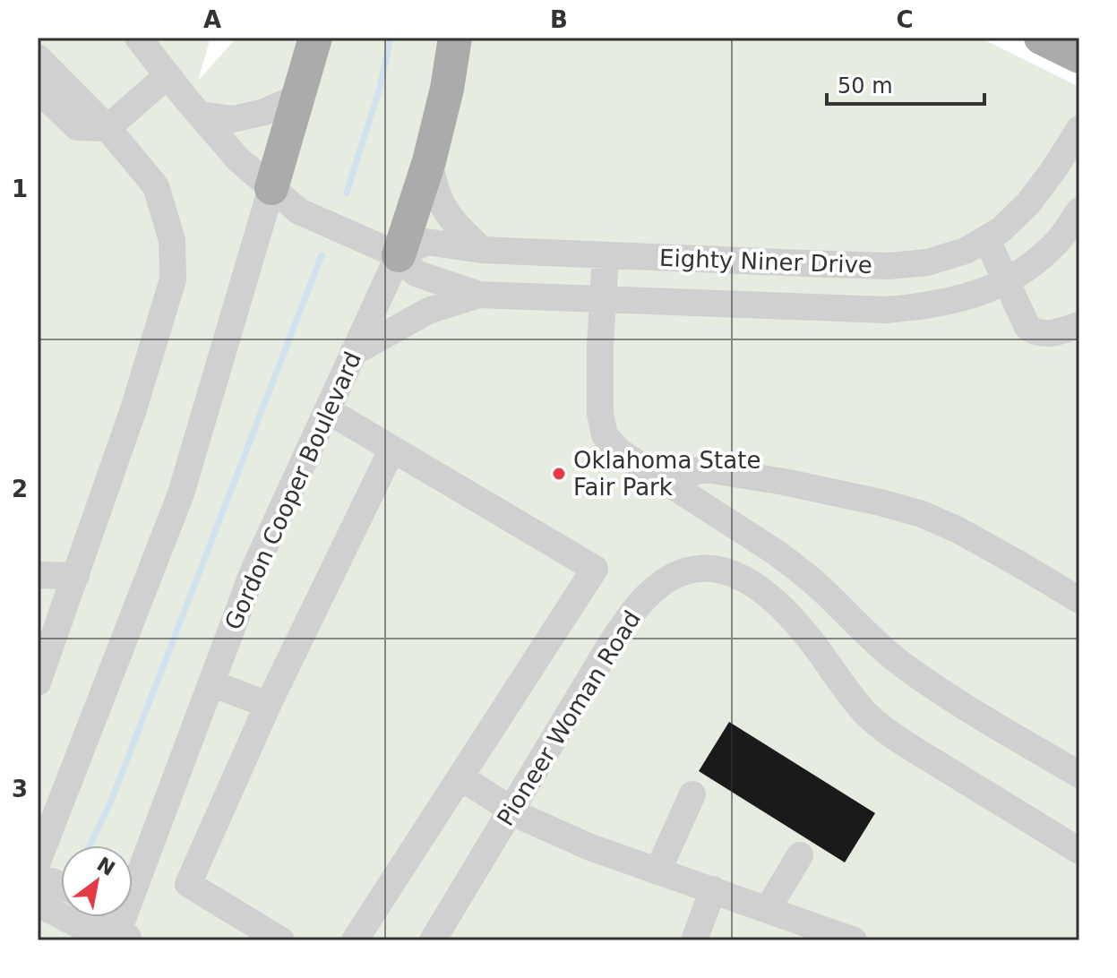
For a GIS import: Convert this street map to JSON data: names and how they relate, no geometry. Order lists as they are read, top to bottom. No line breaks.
{"streets":{"main road":["Gordon Cooper Boulevard"],"street":["Eighty Niner Drive","Pioneer Woman Road"]},"crossings":[["Eighty Niner Drive","Gordon Cooper Boulevard"]],"places":["Oklahoma State Fair Park"],"scale_bar":"50 m","north":"top right","grid":{"columns":["A","B","C"],"rows":["1","2","3"]}}
